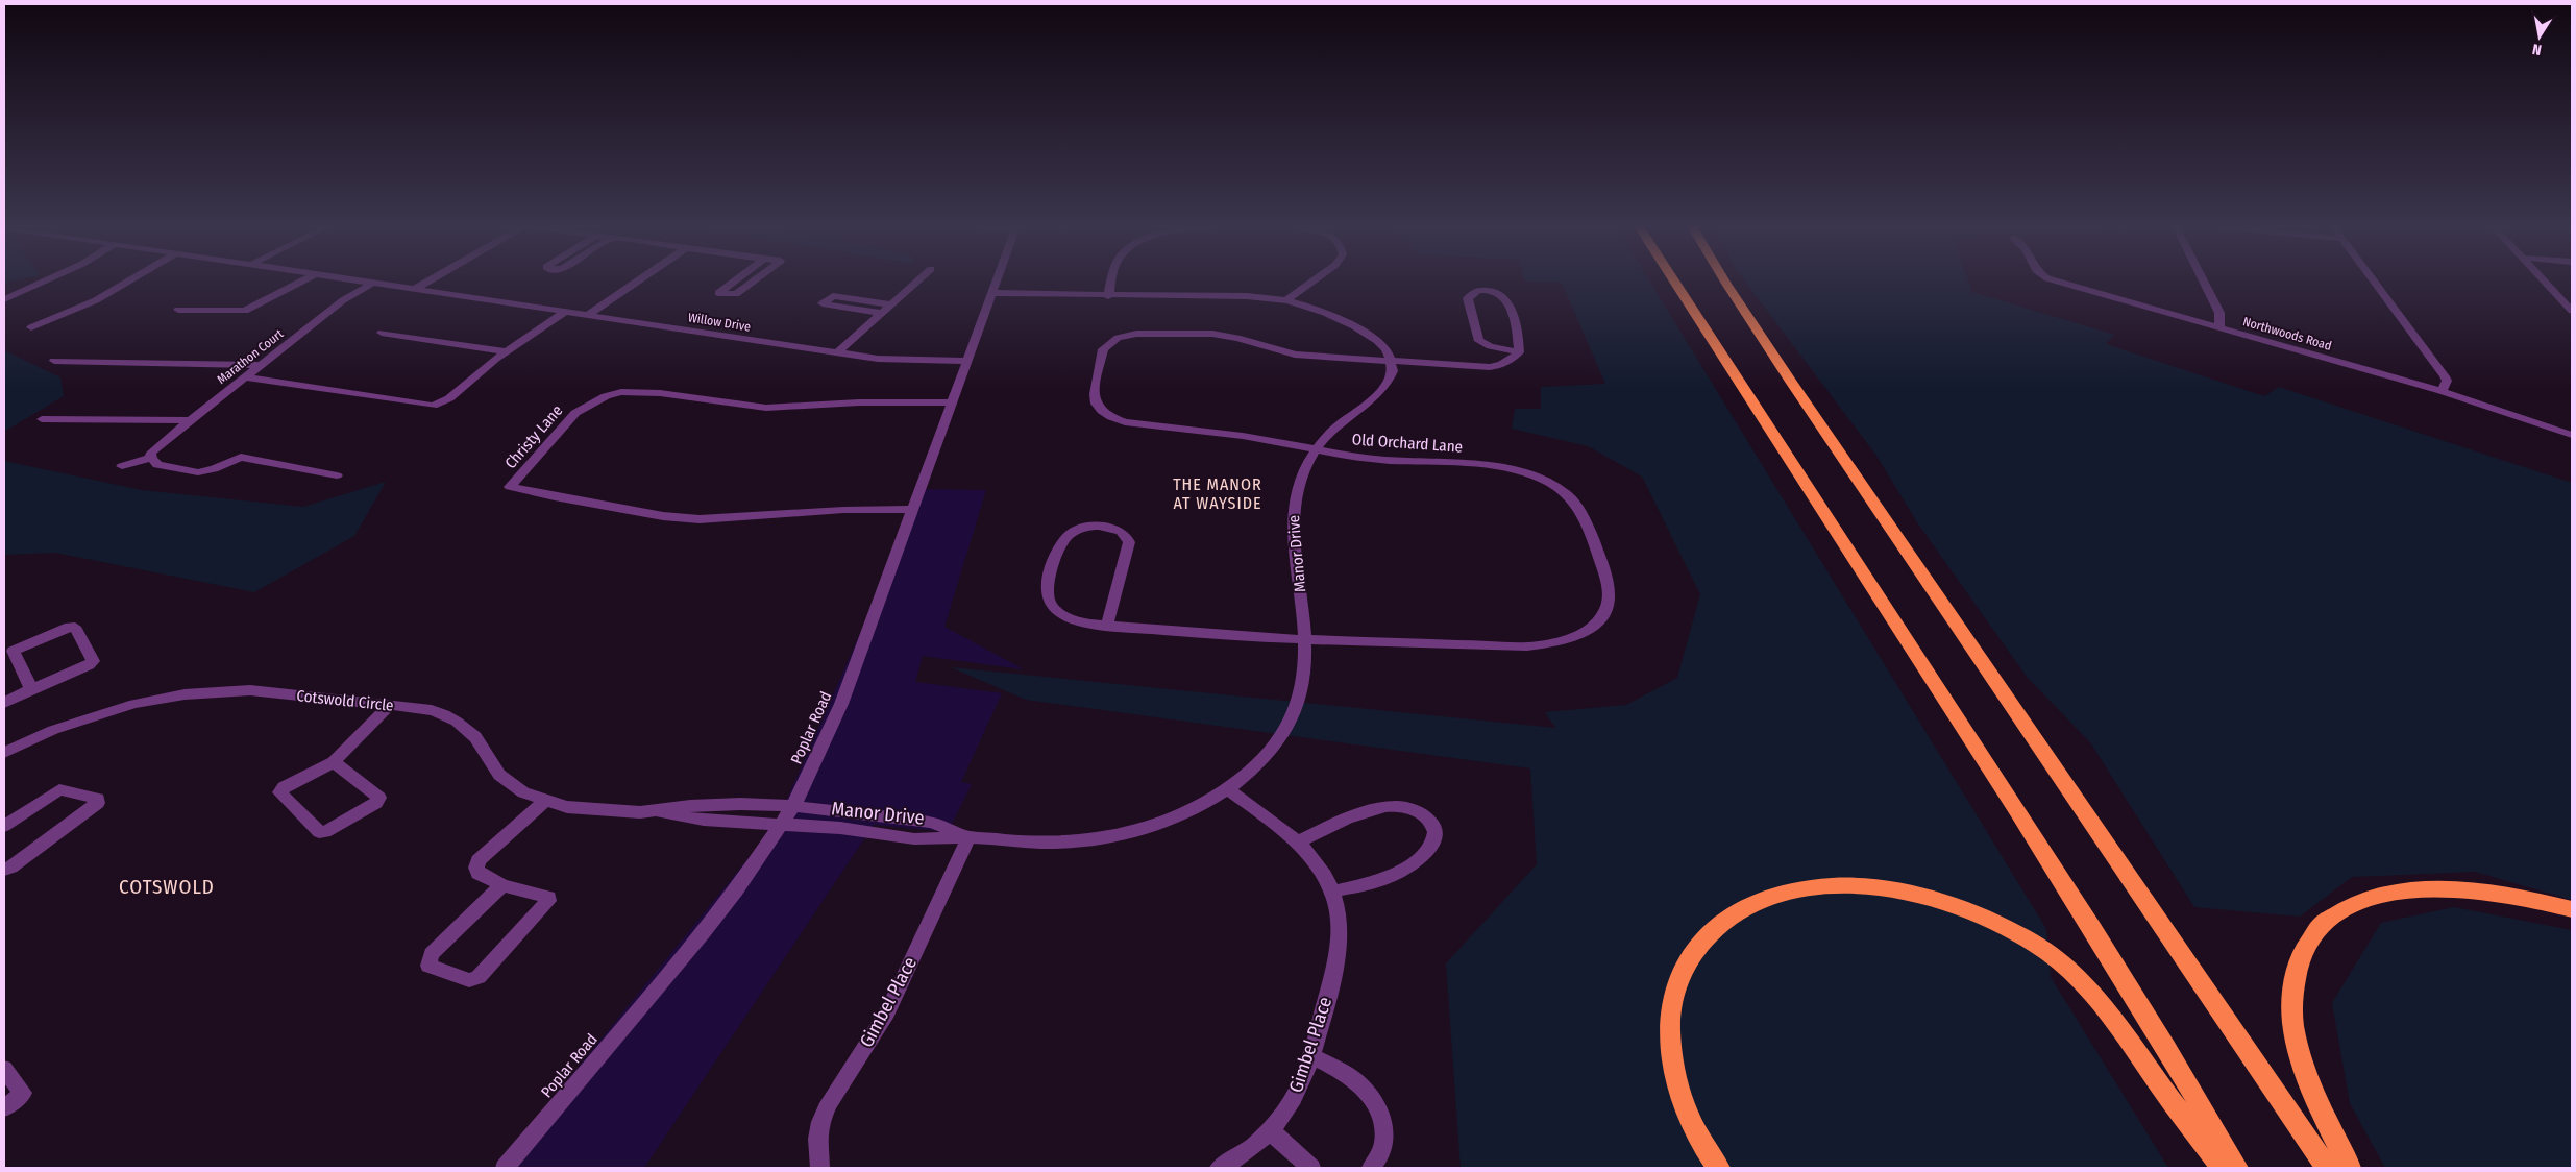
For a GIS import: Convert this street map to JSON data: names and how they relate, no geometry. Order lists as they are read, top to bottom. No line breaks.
{"streets":{"street":["Willow Drive","Northwoods Road","Marathon Court","Christy Lane","Old Orchard Lane","Manor Drive","Cotswold Circle","Poplar Road","Gimbel Place"]},"crossings":[["Willow Drive","Marathon Court"],["Willow Drive","Poplar Road"],["Christy Lane","Poplar Road"],["Old Orchard Lane","Manor Drive"],["Manor Drive","Cotswold Circle"],["Manor Drive","Poplar Road"],["Manor Drive","Gimbel Place"],["Cotswold Circle","Poplar Road"]],"districts":["THE MANOR AT WAYSIDE","COTSWOLD"],"north":"bottom"}
